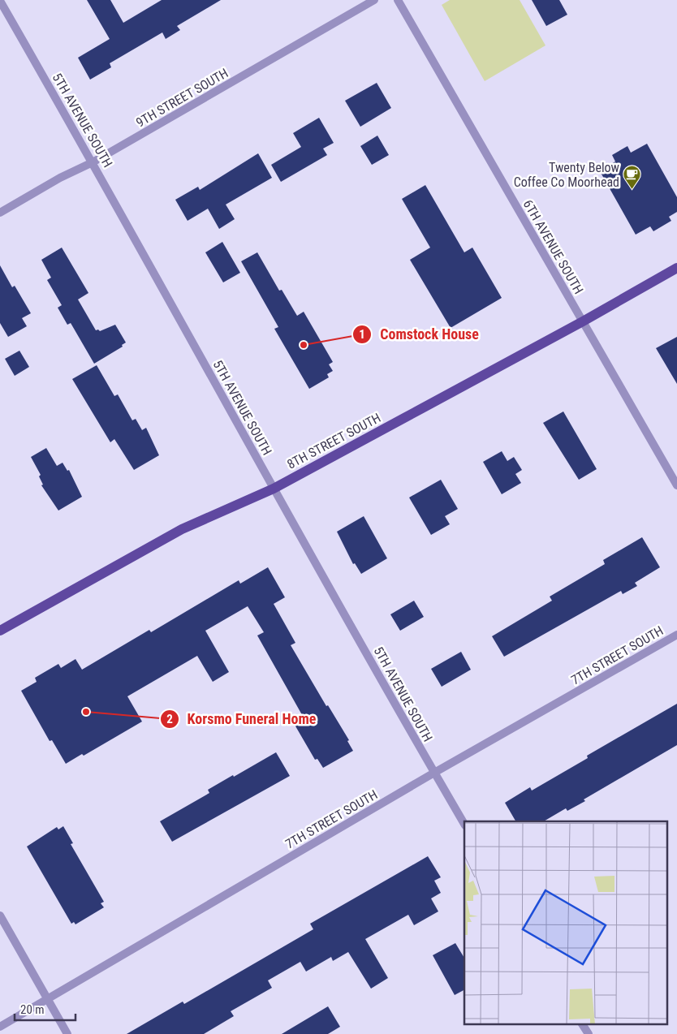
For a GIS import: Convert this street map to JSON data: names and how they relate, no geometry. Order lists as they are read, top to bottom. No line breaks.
{"streets":{"main road":["8TH STREET SOUTH"],"street":["9TH STREET SOUTH","5TH AVENUE SOUTH","6TH AVENUE SOUTH","7TH STREET SOUTH"]},"crossings":[["9TH STREET SOUTH","5TH AVENUE SOUTH"],["5TH AVENUE SOUTH","8TH STREET SOUTH"],["5TH AVENUE SOUTH","7TH STREET SOUTH"],["6TH AVENUE SOUTH","8TH STREET SOUTH"]],"places":{"cafe":["Twenty Below Coffee Co Moorhead"],"other":["Comstock House","Korsmo Funeral Home"]},"scale_bar":"20 m"}
